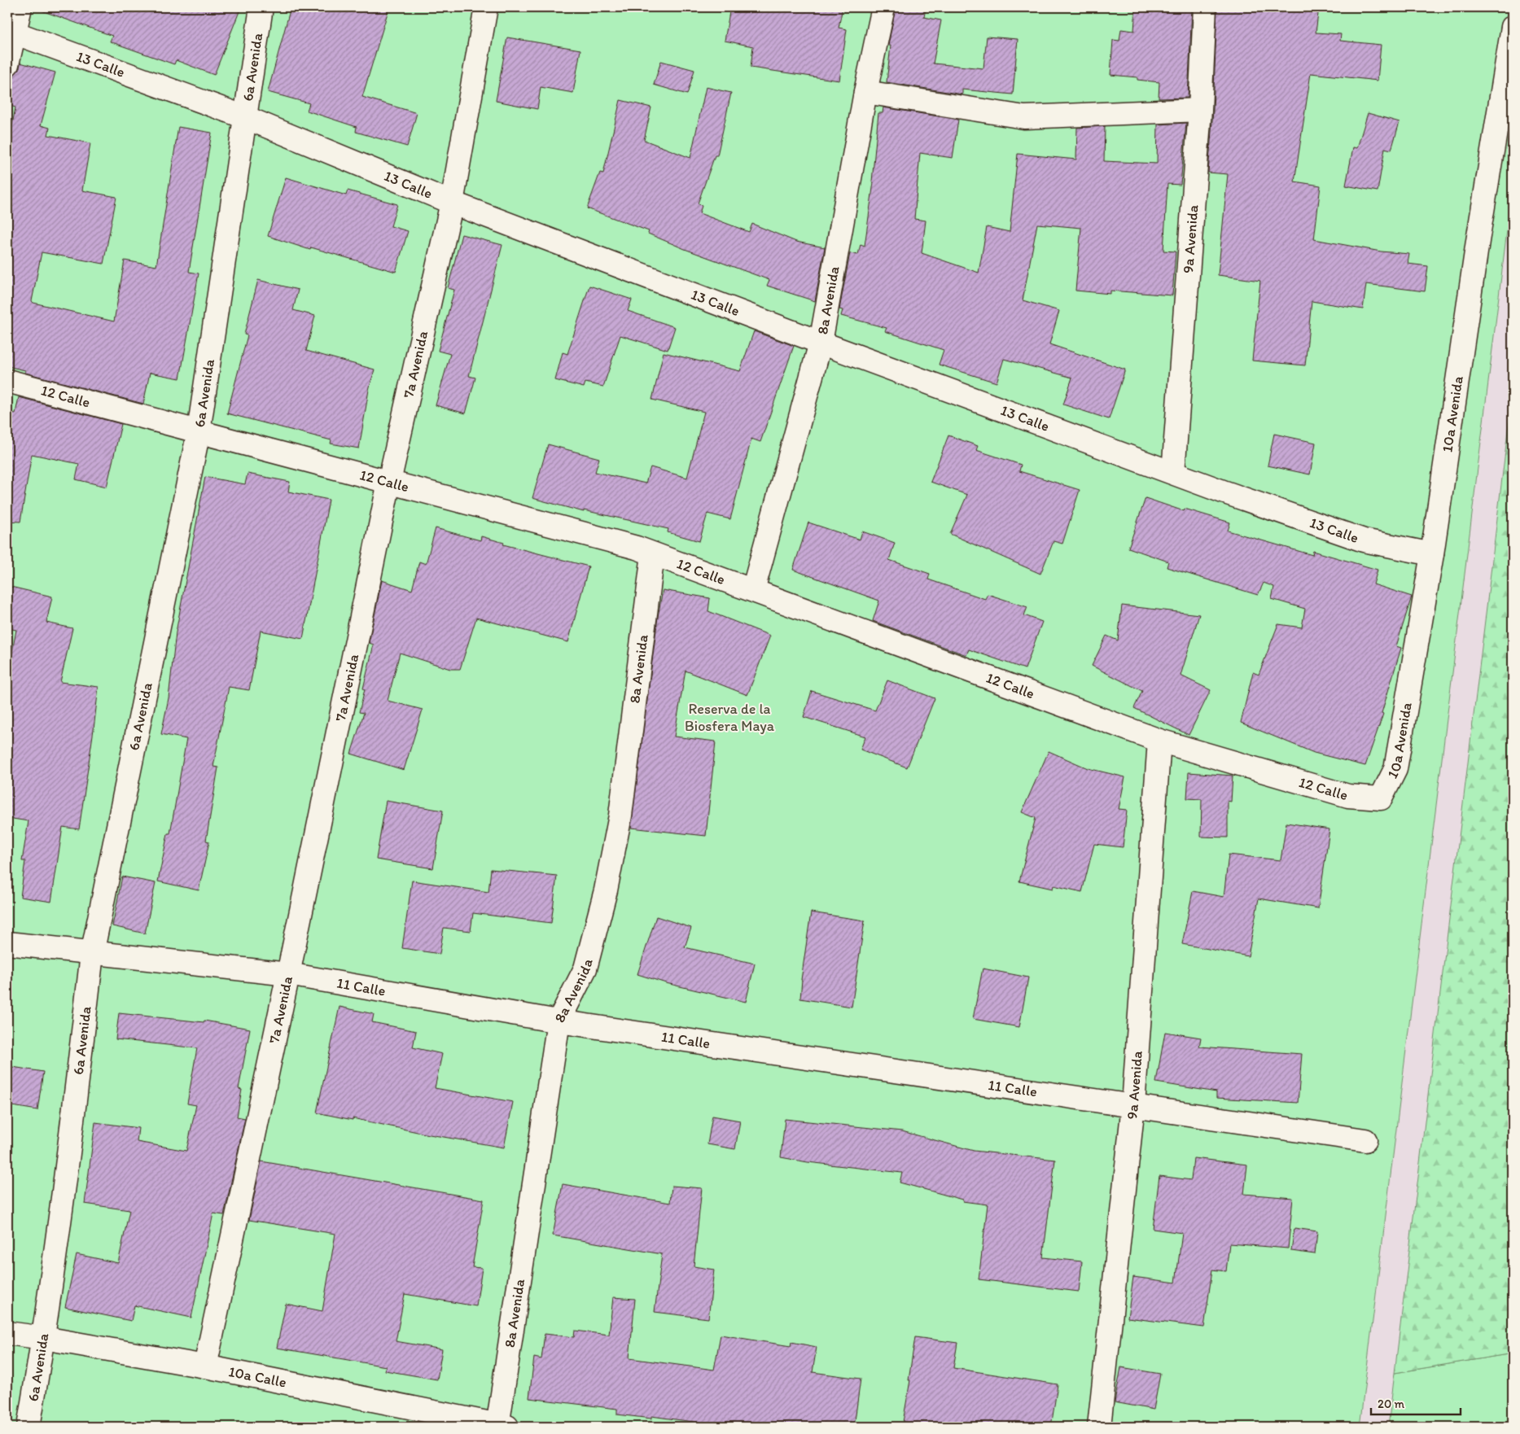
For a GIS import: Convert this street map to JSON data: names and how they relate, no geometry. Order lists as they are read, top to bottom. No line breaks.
{"streets":{"street":["13 Calle","6a Avenida","9a Avenida","8a Avenida","7a Avenida","12 Calle","10a Avenida","11 Calle","10a Calle"]},"crossings":[["13 Calle","6a Avenida"],["13 Calle","9a Avenida"],["13 Calle","8a Avenida"],["13 Calle","7a Avenida"],["13 Calle","10a Avenida"],["6a Avenida","12 Calle"],["6a Avenida","11 Calle"],["6a Avenida","10a Calle"],["9a Avenida","12 Calle"],["9a Avenida","11 Calle"],["8a Avenida","12 Calle"],["8a Avenida","11 Calle"],["8a Avenida","10a Calle"],["7a Avenida","12 Calle"],["7a Avenida","11 Calle"],["7a Avenida","10a Calle"],["12 Calle","10a Avenida"]],"parks":["Reserva de la Biosfera Maya"],"scale_bar":"20 m"}
